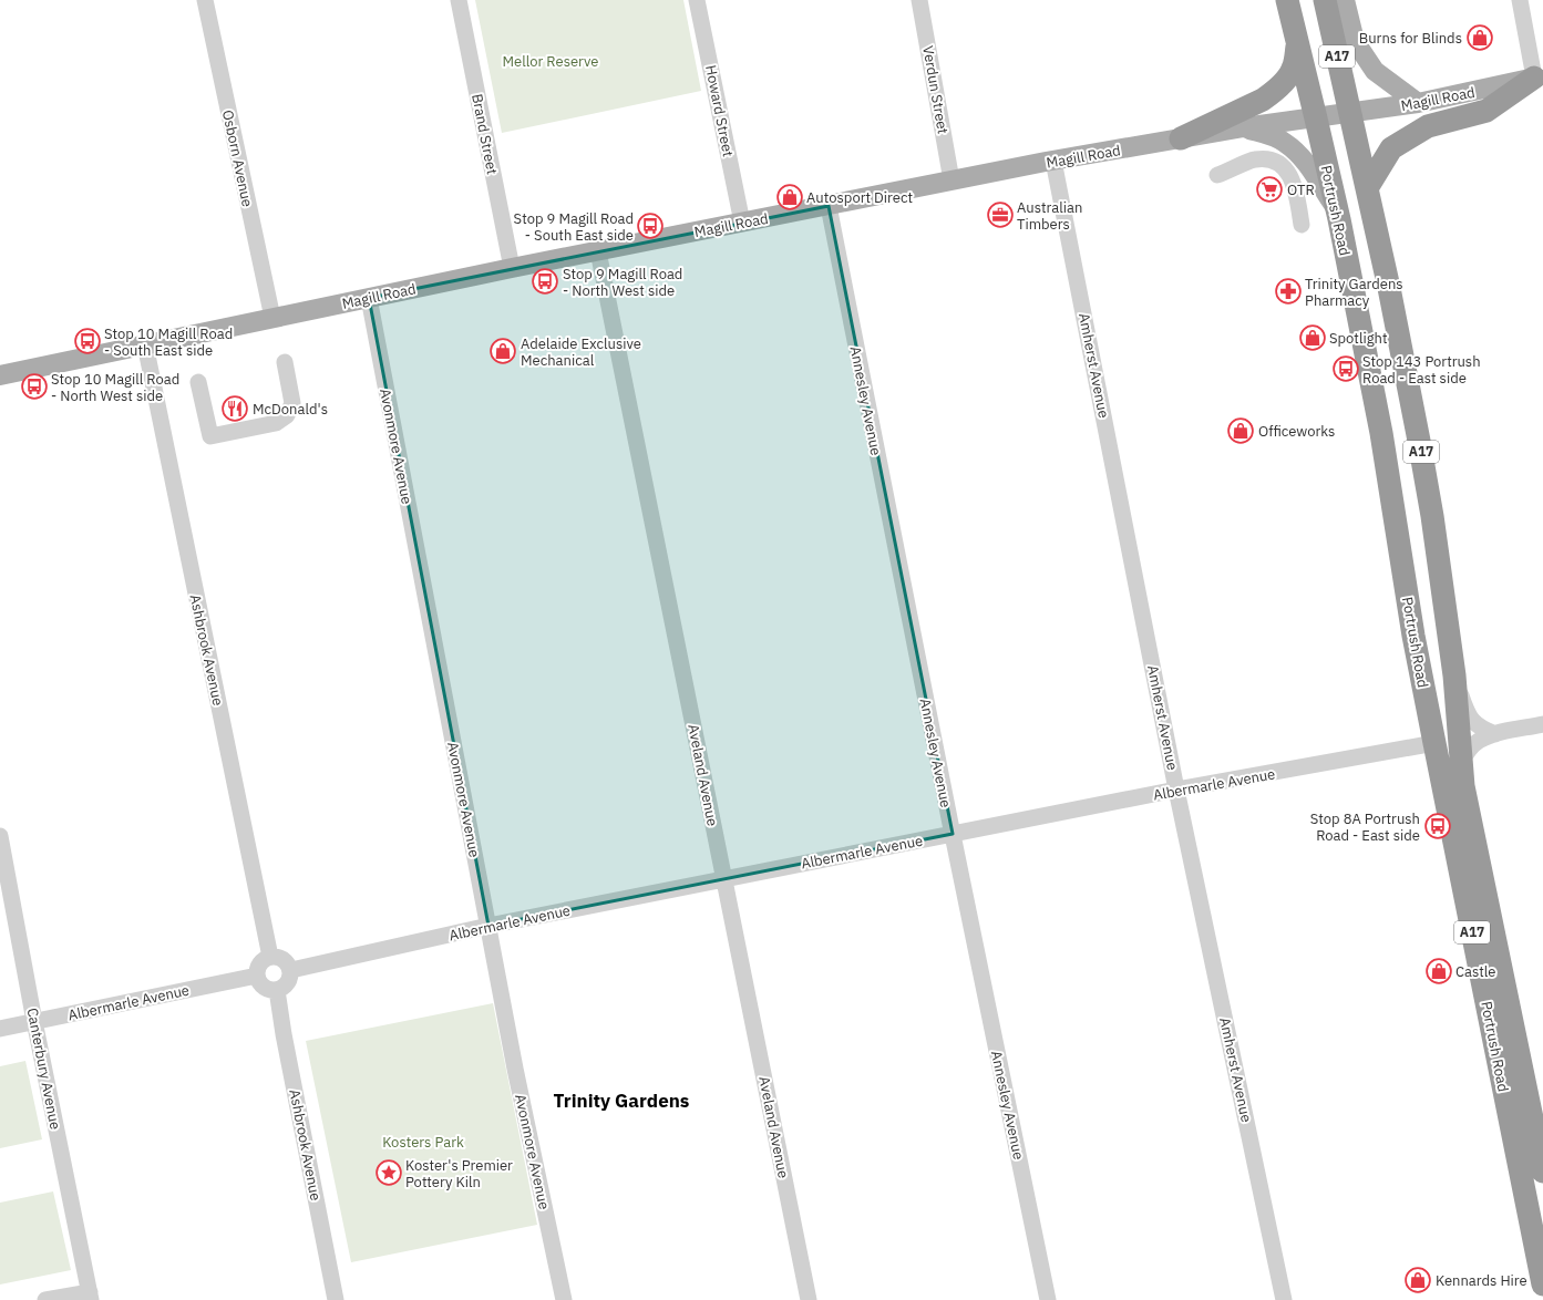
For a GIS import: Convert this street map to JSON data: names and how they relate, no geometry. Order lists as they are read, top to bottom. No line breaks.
{"streets":{"highway":["A17","Portrush Road"],"main road":["Magill Road"],"street":["Verdun Street","Howard Street","Brand Street","Osborn Avenue","Amherst Avenue","Annesley Avenue","Avonmore Avenue","Ashbrook Avenue","Aveland Avenue","Albermarle Avenue","Canterbury Avenue"]},"crossings":[["Verdun Street","Magill Road"],["Magill Road","Howard Street"],["Magill Road","Brand Street"],["Magill Road","Osborn Avenue"],["Magill Road","Portrush Road"],["Magill Road","Amherst Avenue"],["Magill Road","Annesley Avenue"],["Magill Road","Avonmore Avenue"],["Magill Road","Ashbrook Avenue"],["Magill Road","Aveland Avenue"],["Portrush Road","Albermarle Avenue"],["Amherst Avenue","Albermarle Avenue"],["Annesley Avenue","Albermarle Avenue"],["Avonmore Avenue","Albermarle Avenue"],["Ashbrook Avenue","Albermarle Avenue"],["Aveland Avenue","Albermarle Avenue"],["Albermarle Avenue","Canterbury Avenue"]],"districts":["Trinity Gardens"],"parks":["Mellor Reserve","Kosters Park"],"places":{"shop":["Burns for Blinds","Autosport Direct","Spotlight","Adelaide Exclusive Mechanical","Officeworks","Castle","Kennards Hire"],"supermarket":["OTR"],"office":["Australian Timbers"],"bus stop":["Stop 9 Magill Road - South East side","Stop 9 Magill Road - North West side","Stop 10 Magill Road - South East side","Stop 143 Portrush Road - East side","Stop 10 Magill Road - North West side","Stop 8A Portrush Road - East side"],"pharmacy":["Trinity Gardens Pharmacy"],"restaurant":["McDonald's"],"place":["Koster's Premier Pottery Kiln"]}}
